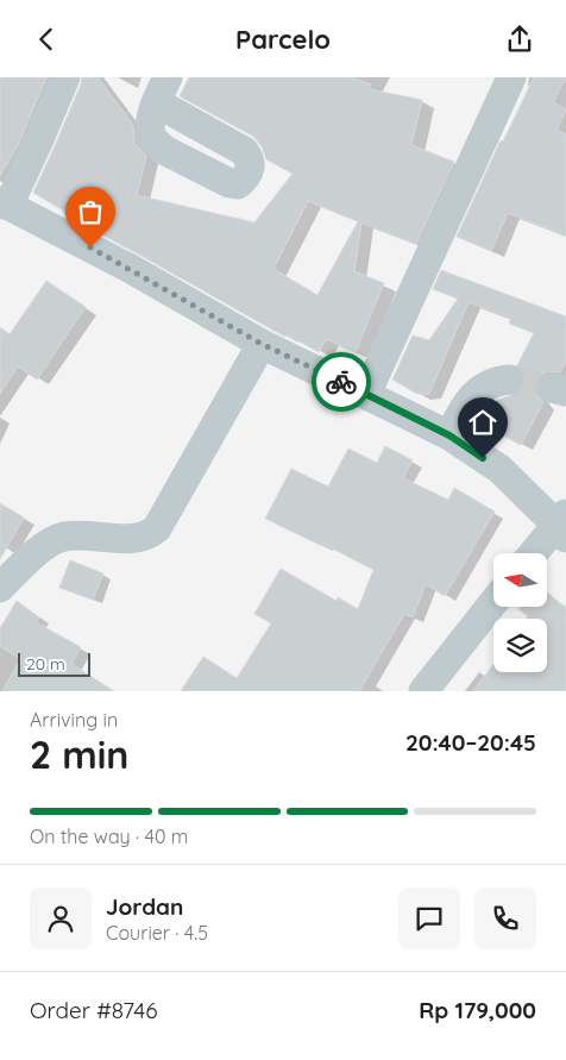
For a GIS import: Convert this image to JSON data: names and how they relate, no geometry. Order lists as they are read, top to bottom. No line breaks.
{"scale_bar":"20 m","north":"left","page":{"header":"Parcelo","scale":"20 m","heading":["2 min","Arriving in","20:40–20:45"],"panel":["Jordan","Courier · 4.5","Order #8746","Rp 179,000"],"bar":"On the way · 40 m"}}
